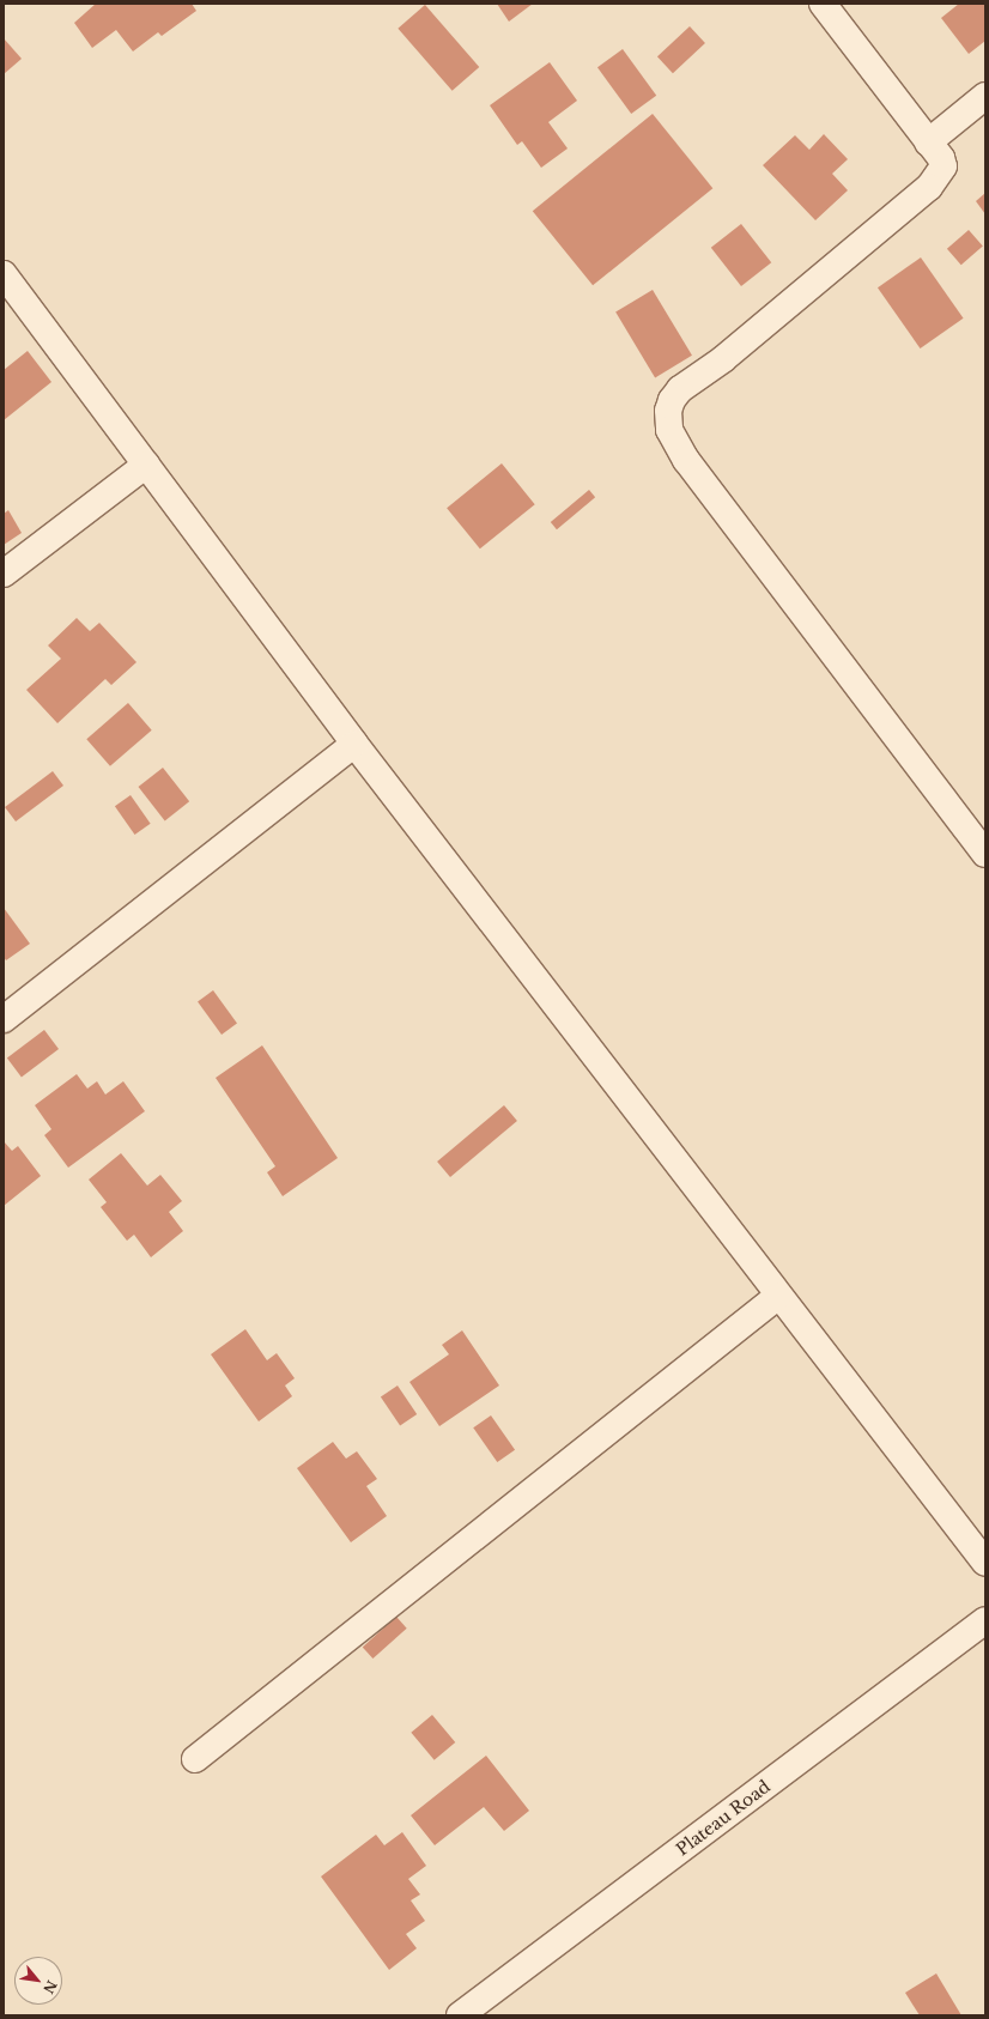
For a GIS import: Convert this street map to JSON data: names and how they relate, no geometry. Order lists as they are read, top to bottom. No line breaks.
{"streets":{"street":["Plateau Road"]},"north":"bottom right"}
